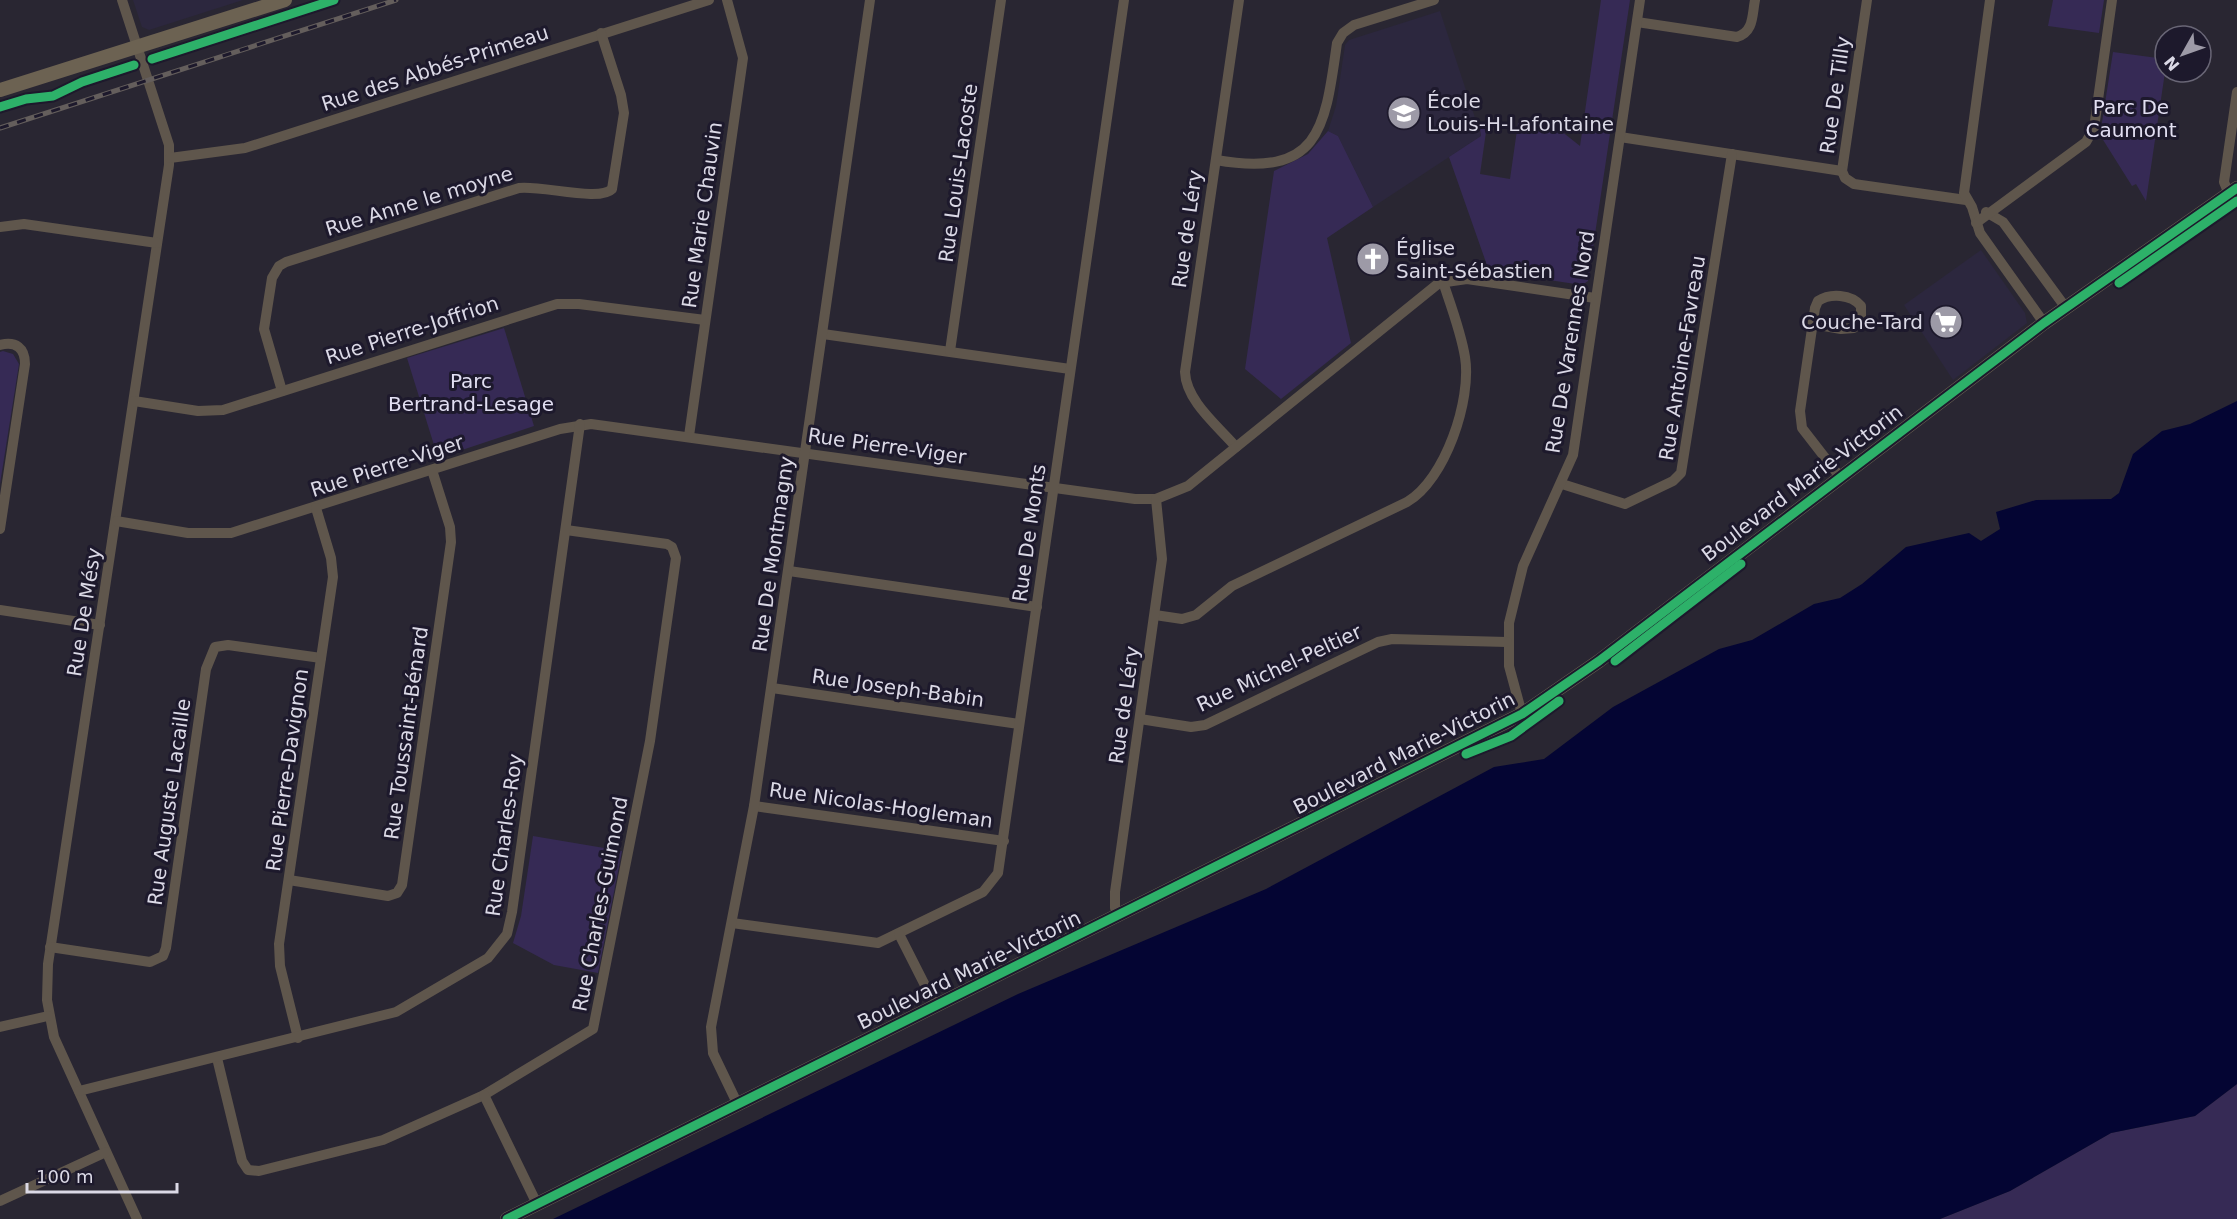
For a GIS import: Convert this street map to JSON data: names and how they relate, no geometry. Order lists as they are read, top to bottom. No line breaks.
{"streets":{"street":["Rue des Abbés-Primeau","Rue De Tilly","Rue Louis-Lacoste","Rue Anne le moyne","Rue Marie Chauvin","Rue de Léry","Rue Pierre-Joffrion","Rue De Varennes Nord","Rue Antoine-Favreau","Rue Pierre-Viger","Boulevard Marie-Victorin","Rue De Monts","Rue De Montmagny","Rue De Mésy","Rue Michel-Peltier","Rue Joseph-Babin","Rue Toussaint-Bénard","Rue Pierre-Davignon","Rue Auguste Lacaille","Rue Nicolas-Hogleman","Rue Charles-Roy","Rue Charles-Guimond"]},"crossings":[["Rue des Abbés-Primeau","Rue Anne le moyne"],["Rue des Abbés-Primeau","Rue De Mésy"],["Rue Anne le moyne","Rue Pierre-Joffrion"],["Rue Marie Chauvin","Rue Pierre-Joffrion"],["Rue Marie Chauvin","Rue Pierre-Viger"],["Rue de Léry","Rue Pierre-Viger"],["Rue de Léry","Boulevard Marie-Victorin"],["Rue de Léry","Rue Michel-Peltier"],["Rue Pierre-Joffrion","Rue De Mésy"],["Rue De Varennes Nord","Rue Antoine-Favreau"],["Rue De Varennes Nord","Boulevard Marie-Victorin"],["Rue De Varennes Nord","Rue Michel-Peltier"],["Rue Pierre-Viger","Rue De Monts"],["Rue Pierre-Viger","Rue De Montmagny"],["Rue Pierre-Viger","Rue De Mésy"],["Rue Pierre-Viger","Rue Toussaint-Bénard"],["Rue Pierre-Viger","Rue Pierre-Davignon"],["Rue Pierre-Viger","Rue Charles-Roy"],["Boulevard Marie-Victorin","Rue De Montmagny"],["Rue De Monts","Rue De Montmagny"],["Rue De Monts","Rue Joseph-Babin"],["Rue De Monts","Rue Nicolas-Hogleman"],["Rue De Montmagny","Rue Joseph-Babin"],["Rue De Montmagny","Rue Nicolas-Hogleman"],["Rue De Mésy","Rue Auguste Lacaille"],["Rue De Mésy","Rue Charles-Roy"],["Rue Toussaint-Bénard","Rue Pierre-Davignon"],["Rue Pierre-Davignon","Rue Auguste Lacaille"],["Rue Pierre-Davignon","Rue Charles-Roy"],["Rue Charles-Roy","Rue Charles-Guimond"]],"parks":["Parc De Caumont","Parc Bertrand-Lesage"],"places":{"school or university":["École Louis-H-Lafontaine"],"church":["Église Saint-Sébastien"],"supermarket":["Couche-Tard"]},"scale_bar":"100 m","north":"bottom left"}
